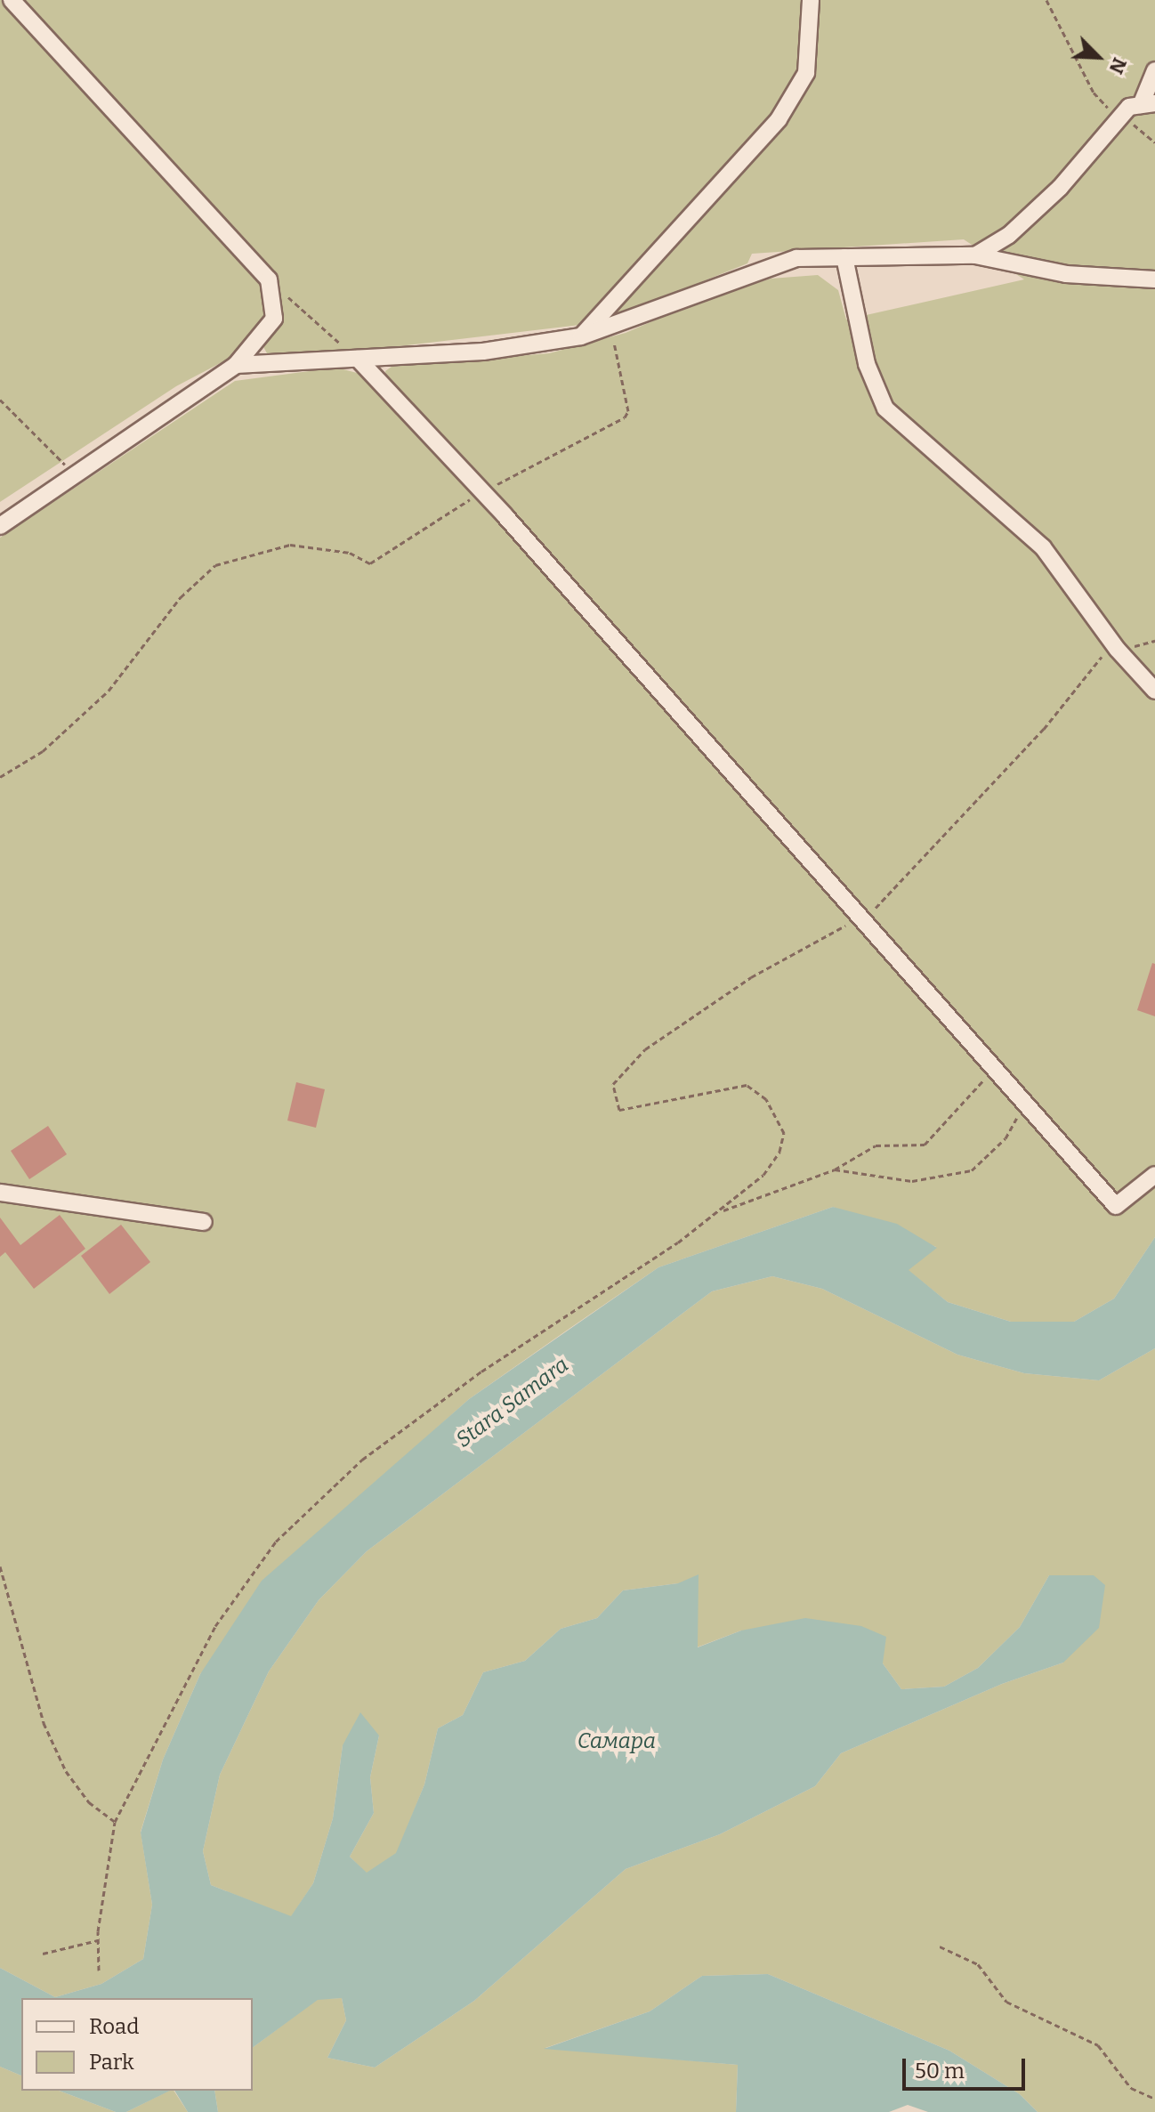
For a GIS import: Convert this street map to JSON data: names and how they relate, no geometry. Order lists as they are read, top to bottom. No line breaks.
{"water":["Stara Samara","Самара"],"legend":["Road","Park"],"scale_bar":"50 m","north":"bottom right"}
